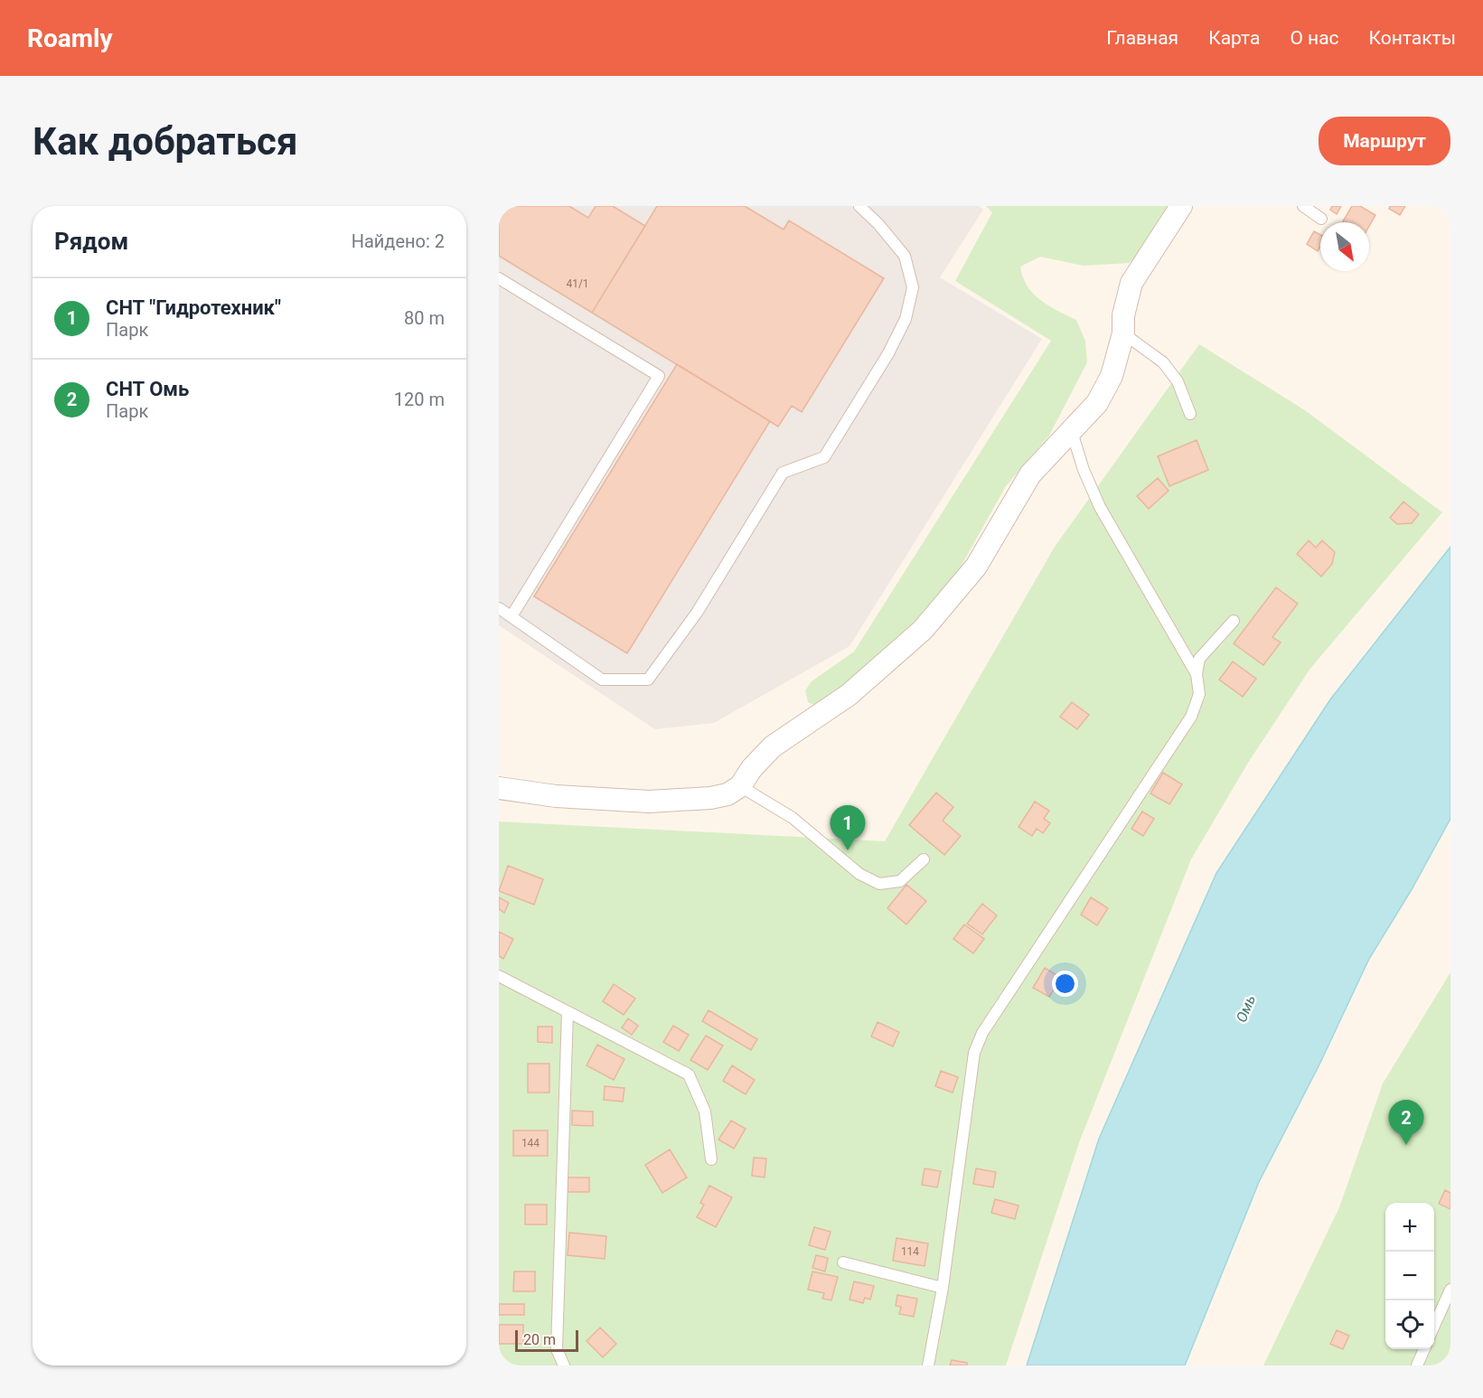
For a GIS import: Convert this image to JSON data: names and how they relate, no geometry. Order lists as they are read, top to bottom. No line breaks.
{"water":["Омь"],"house_numbers":["41/1","144","114"],"scale_bar":"20 m","north":"bottom right","page":{"header":"Roamly","nav":["Главная","Карта","О нас","Контакты"],"buttons":"Маршрут","title":"Как добраться","heading":["Рядом","Найдено: 2"],"list":[{"mark":"1","name":"СНТ \"Гидротехник\"","note":"Парк","value":"80 m"},{"mark":"2","name":"СНТ Омь","note":"Парк","value":"120 m"}],"pins":["1","2"],"map_buttons":["+","−"],"scale":"20 m"}}
